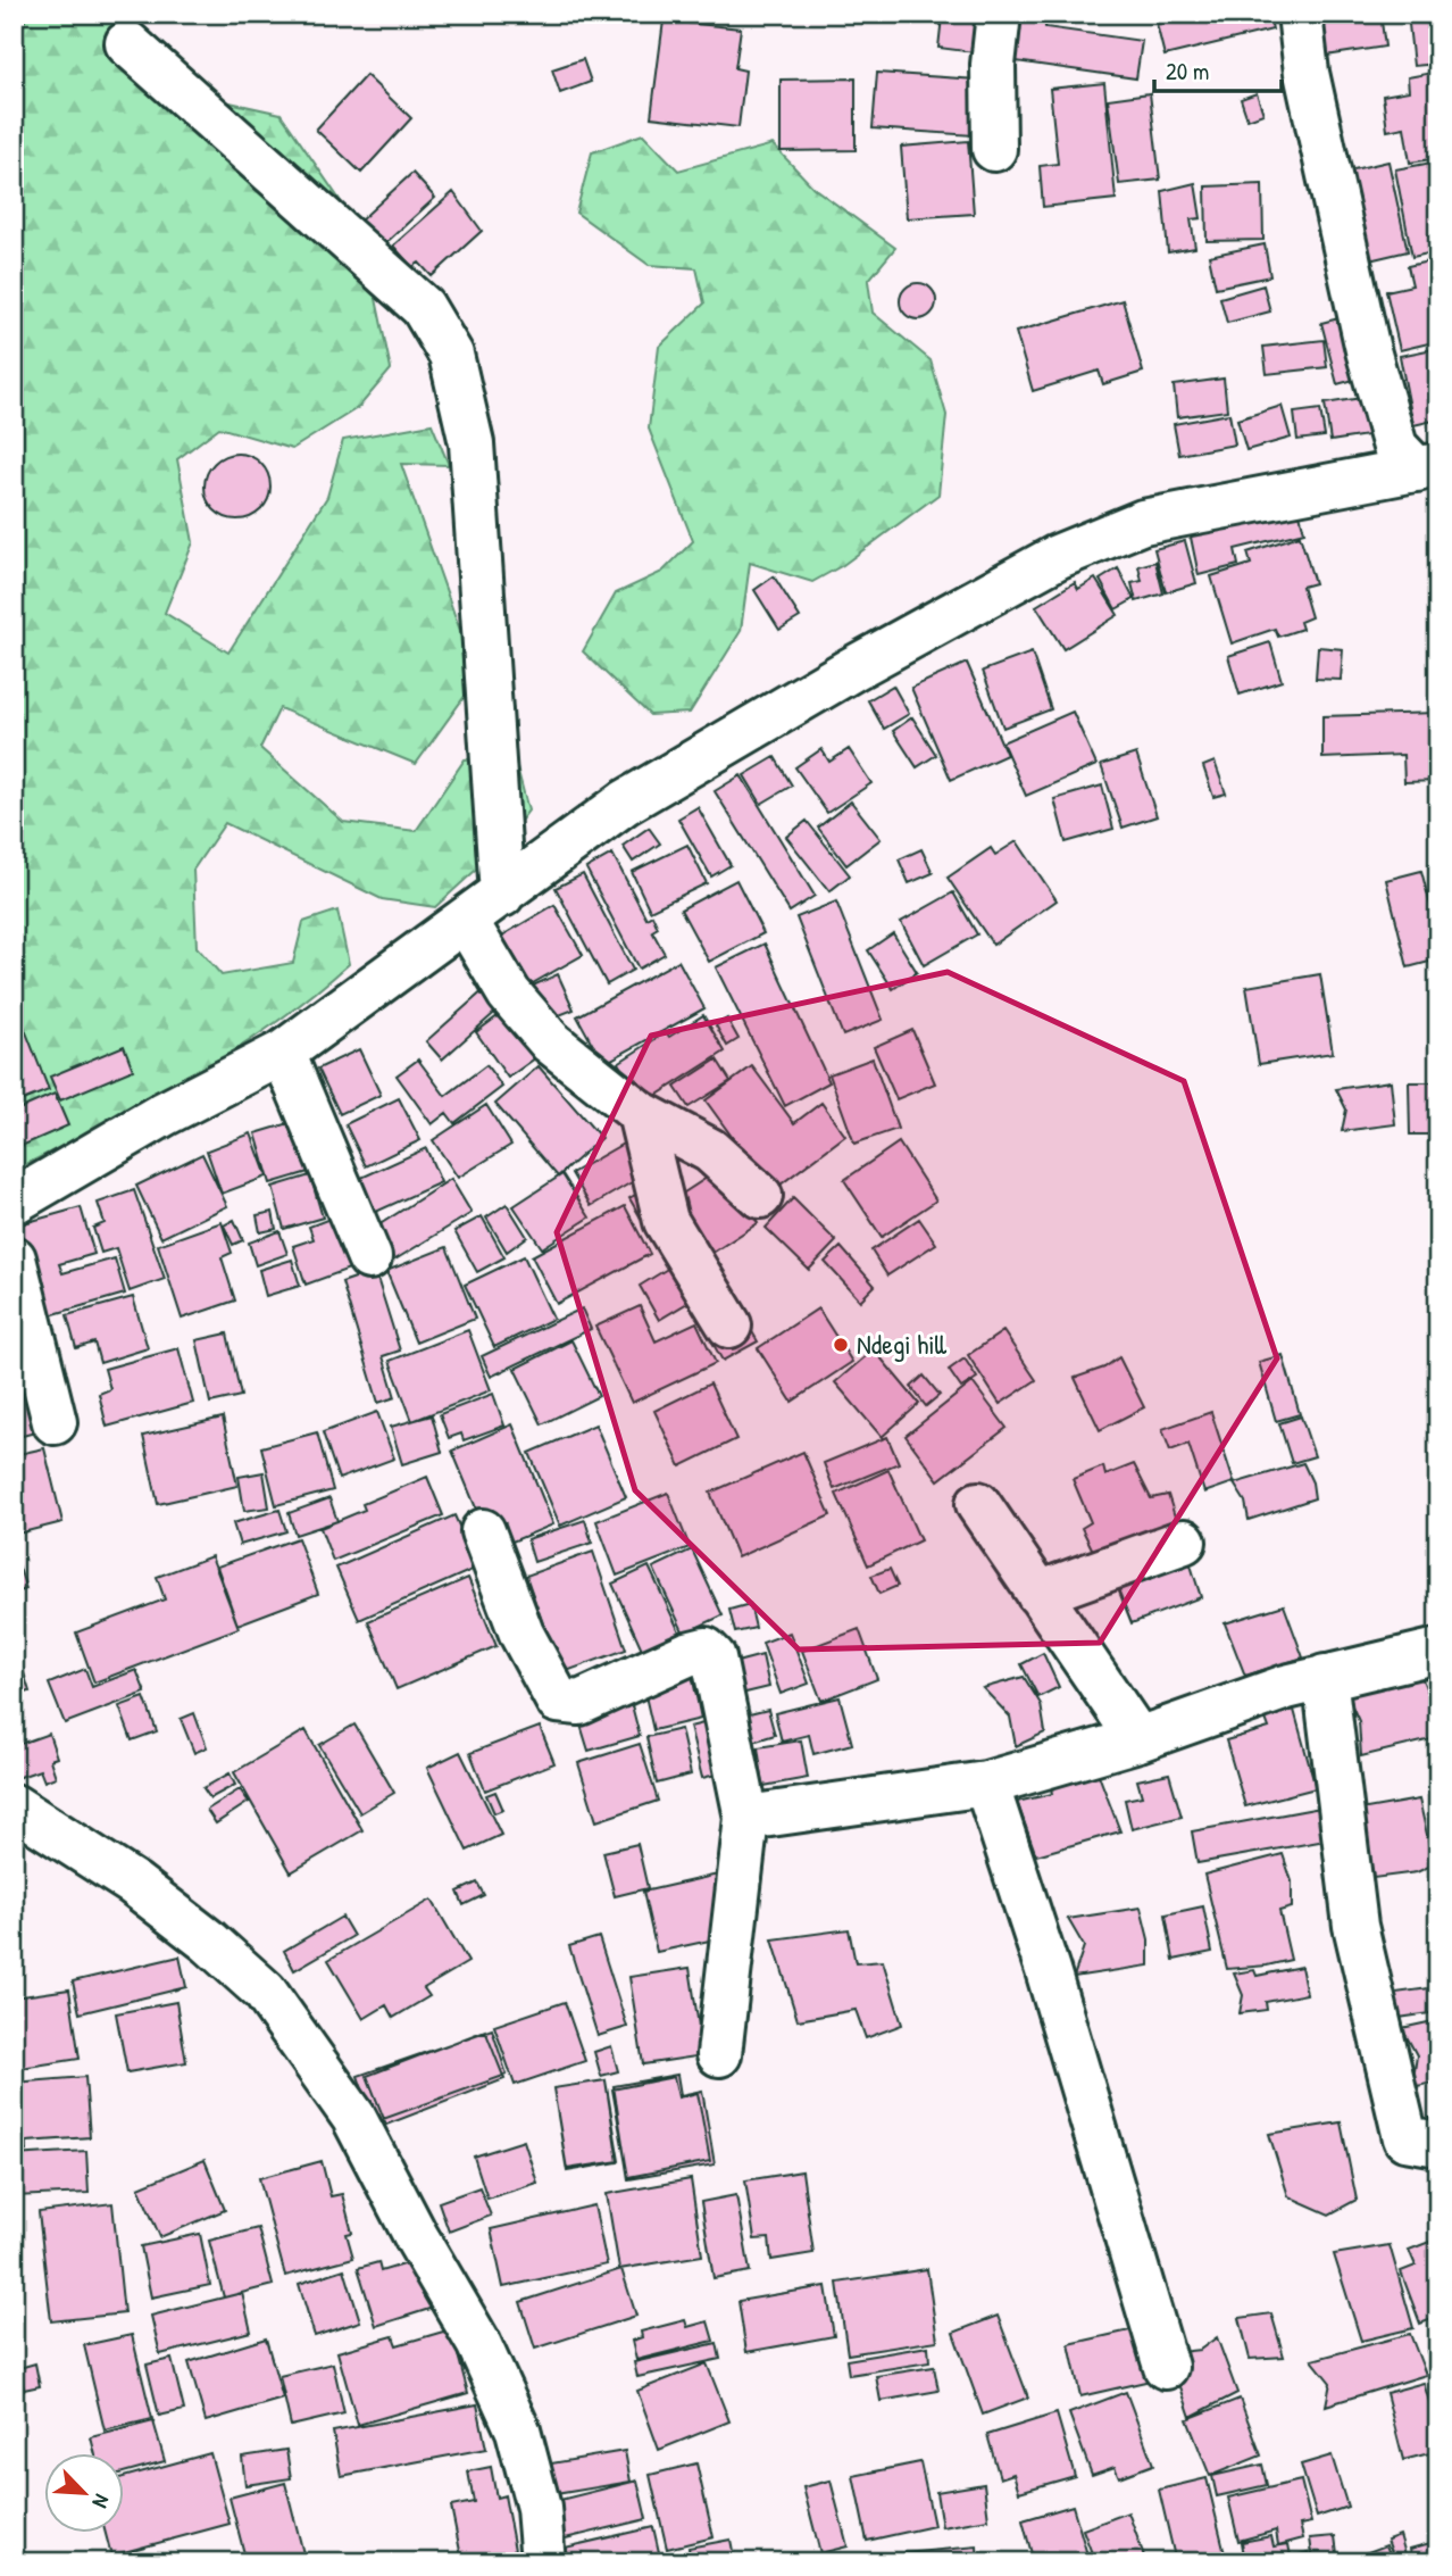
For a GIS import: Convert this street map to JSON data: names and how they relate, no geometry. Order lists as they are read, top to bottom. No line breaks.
{"places":["Ndegi hill"],"scale_bar":"20 m","north":"bottom right"}
